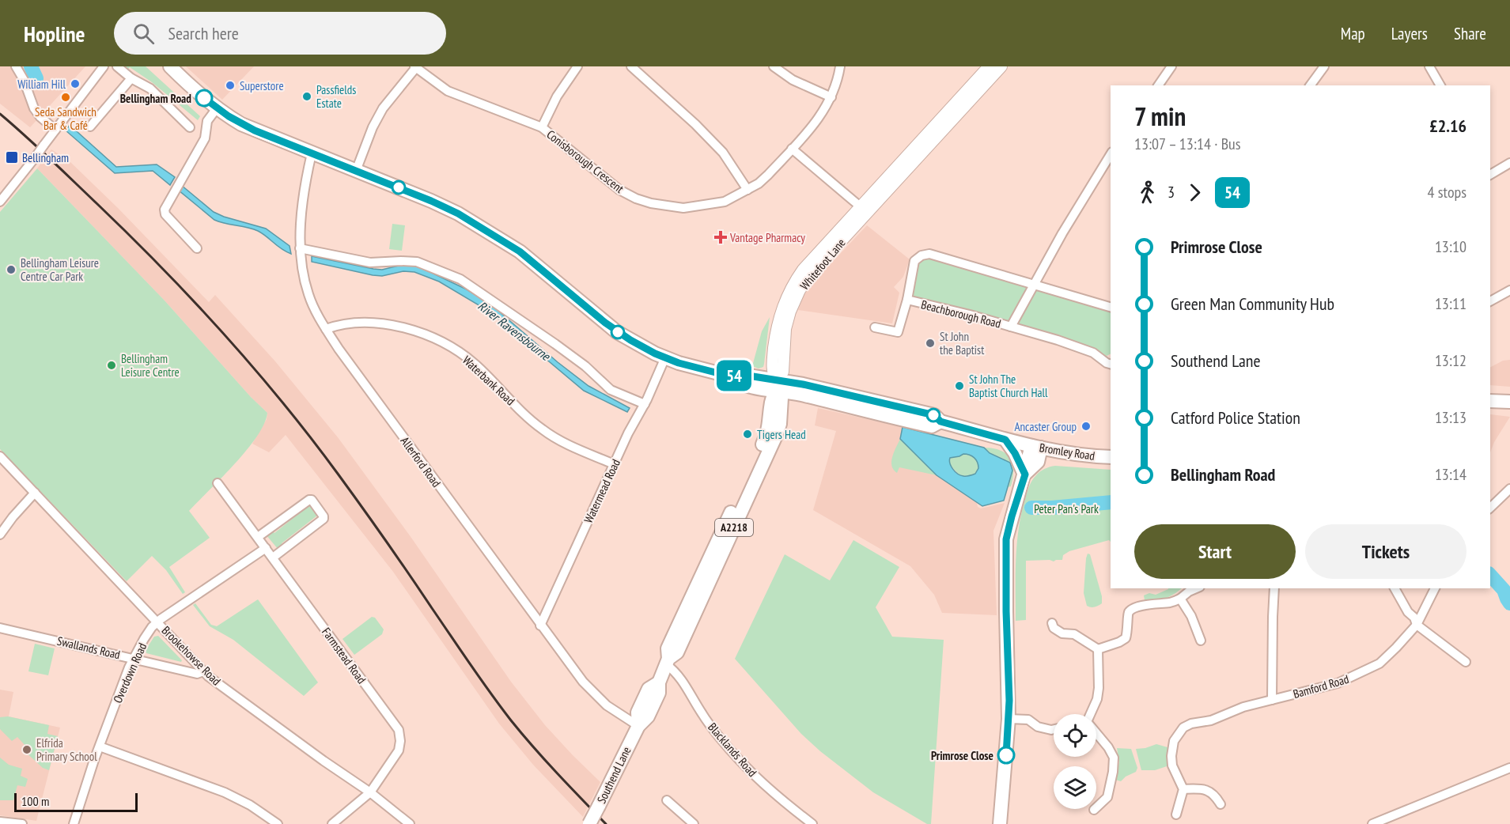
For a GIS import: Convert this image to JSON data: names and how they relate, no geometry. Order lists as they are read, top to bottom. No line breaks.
{"streets":{"main road":["Bromley Road","A2218","Southend Lane"],"street":["Conisborough Crescent","Whitefoot Lane","Beachborough Road","Waterbank Road","Allerford Road","Watermead Road","Swallands Road","Brookehowse Road","Farmstead Road","Overdown Road","Bamford Road","Blacklands Road"]},"crossings":[["Whitefoot Lane","Bromley Road"],["Whitefoot Lane","Southend Lane"],["Waterbank Road","Allerford Road"],["Waterbank Road","Watermead Road"],["Bromley Road","Allerford Road"],["Bromley Road","Watermead Road"],["Bromley Road","Southend Lane"],["Allerford Road","Watermead Road"],["Allerford Road","Southend Lane"],["Swallands Road","Brookehowse Road"],["Swallands Road","Overdown Road"],["Brookehowse Road","Farmstead Road"],["Brookehowse Road","Overdown Road"],["Farmstead Road","Overdown Road"],["Blacklands Road","Southend Lane"]],"water":["River Ravensbourne"],"parks":["Peter Pan's Park"],"places":{"other":["William Hill","Superstore","Passfields Estate","Seda Sandwich Bar & Café","Bellingham Road","Bellingham Leisure Centre Car Park","St John the Baptist","Bellingham Leisure Centre","St John The Baptist Church Hall","Ancaster Group","Tigers Head","Elfrida Primary School","Primrose Close"],"transit":["Bellingham"],"health":["Vantage Pharmacy"]},"lines":["bus line 54"],"scale_bar":"100 m","page":{"header":"Hopline","search":"Search here","nav":["Map","Layers","Share"],"on_map":"54","heading":["7 min","13:07 – 13:14 · Bus","£2.16"],"legs":["3","54","4 stops"],"list":[{"name":"Primrose Close","value":"13:10"},{"name":"Green Man Community Hub","value":"13:11"},{"name":"Southend Lane","value":"13:12"},{"name":"Catford Police Station","value":"13:13"},{"name":"Bellingham Road","value":"13:14"}],"buttons":["Start","Tickets"],"scale":"100 m"}}
